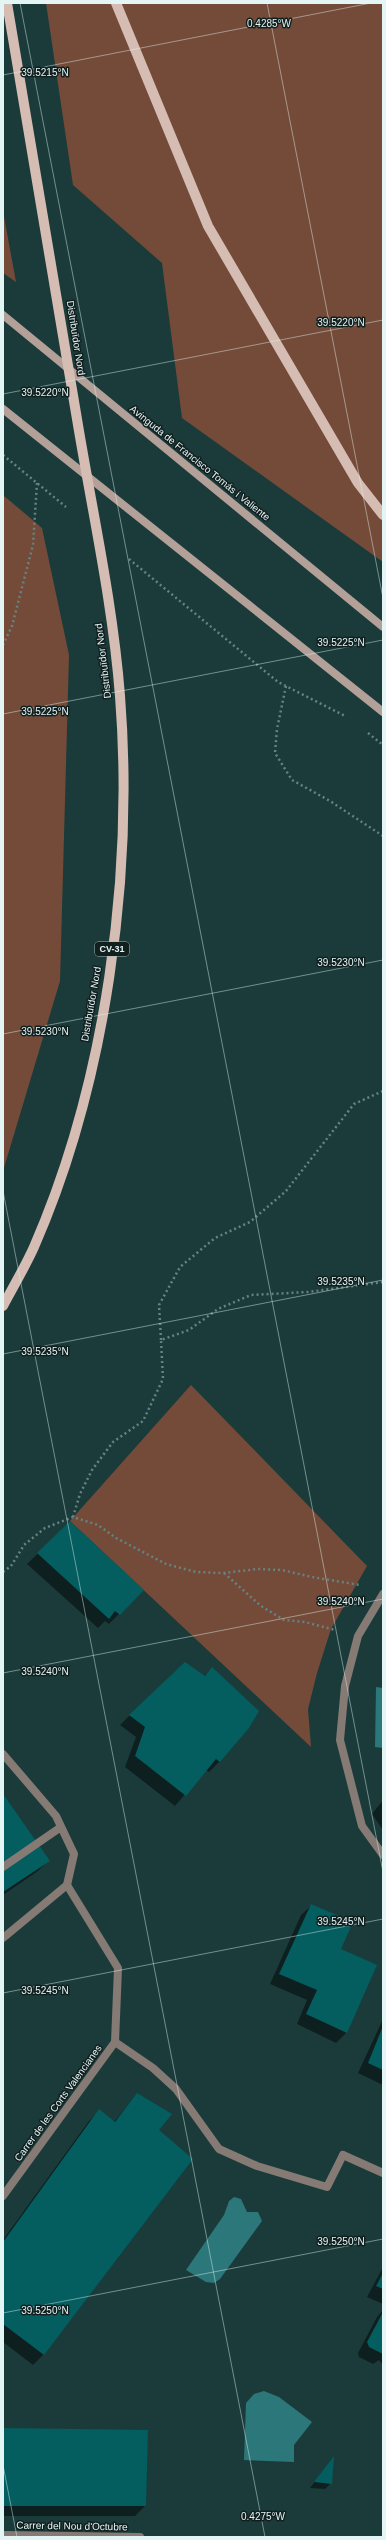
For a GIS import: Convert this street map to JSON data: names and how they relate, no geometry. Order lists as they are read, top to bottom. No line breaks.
{"streets":{"main road":["Distribuïdor Nord","Avinguda de Francisco Tomás i Valiente","CV-31"],"street":["Carrer de les Corts Valencianes","Carrer del Nou d'Octubre"]},"coordinates":["0.4285°W","39.5215°N","39.5220°N","39.5225°N","39.5230°N","39.5235°N","39.5240°N","39.5245°N","39.5250°N","0.4275°W"]}
